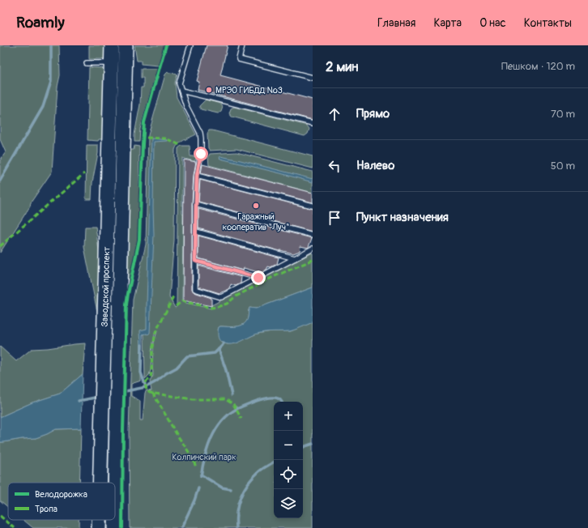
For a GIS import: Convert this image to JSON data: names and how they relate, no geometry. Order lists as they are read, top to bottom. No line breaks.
{"streets":{"main road":["Заводской проспект"]},"parks":["Колпинский парк"],"places":["МРЭО ГИБДД №3","Гаражный кооператив \"Луч\""],"legend":["Велодорожка","Тропа"],"page":{"header":"Roamly","nav":["Главная","Карта","О нас","Контакты"],"heading":["2 мин","Пешком · 120 m"],"list":[["Прямо","70 m"],["Налево","50 m"],"Пункт назначения"],"map_buttons":["+","−"]}}
